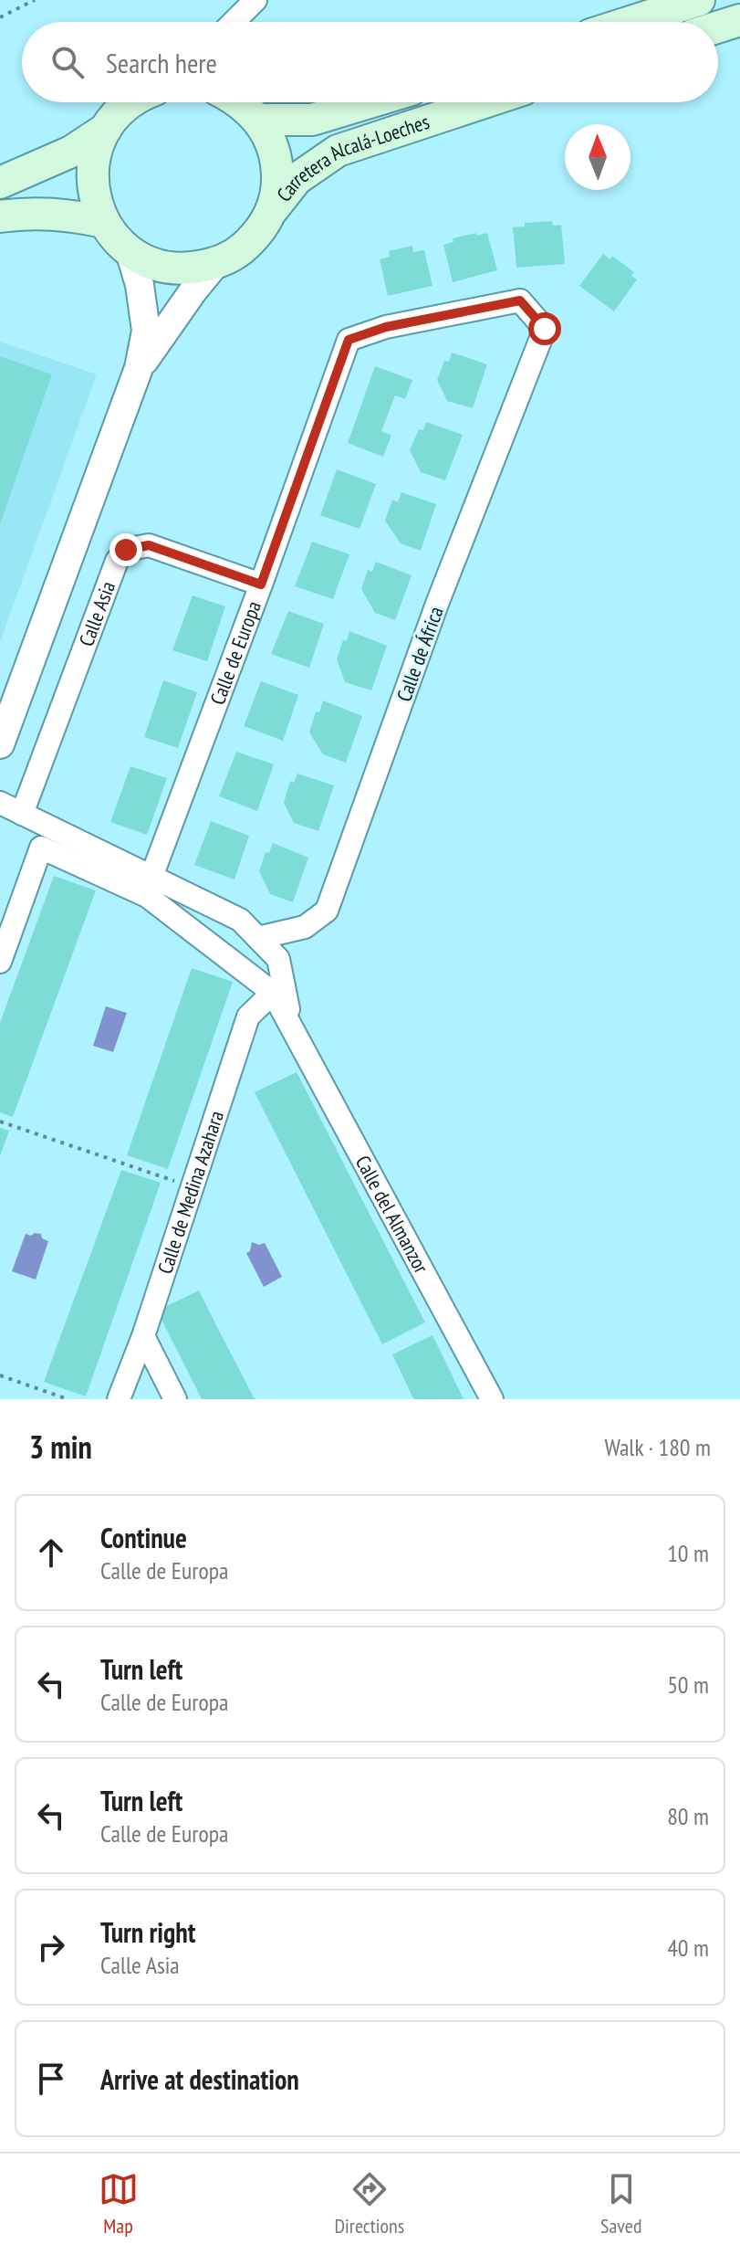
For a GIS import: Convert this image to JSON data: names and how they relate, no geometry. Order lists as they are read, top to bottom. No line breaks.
{"streets":{"main road":["Carretera Alcalá-Loeches"],"street":["Calle Asia","Calle de Europa","Calle de África","Calle de Medina Azahara","Calle del Almanzor"]},"crossings":[["Calle Asia","Calle de Europa"],["Calle Asia","Calle del Almanzor"],["Calle de Europa","Calle de África"],["Calle de Europa","Calle del Almanzor"],["Calle de África","Calle del Almanzor"],["Calle de Medina Azahara","Calle del Almanzor"]],"north":"top","page":{"search":"Search here","heading":["3 min","Walk · 180 m"],"list":[["Continue","Calle de Europa","10 m"],["Turn left","Calle de Europa","50 m"],["Turn left","Calle de Europa","80 m"],["Turn right","Calle Asia","40 m"],"Arrive at destination"],"nav":["Map","Directions","Saved"]}}
